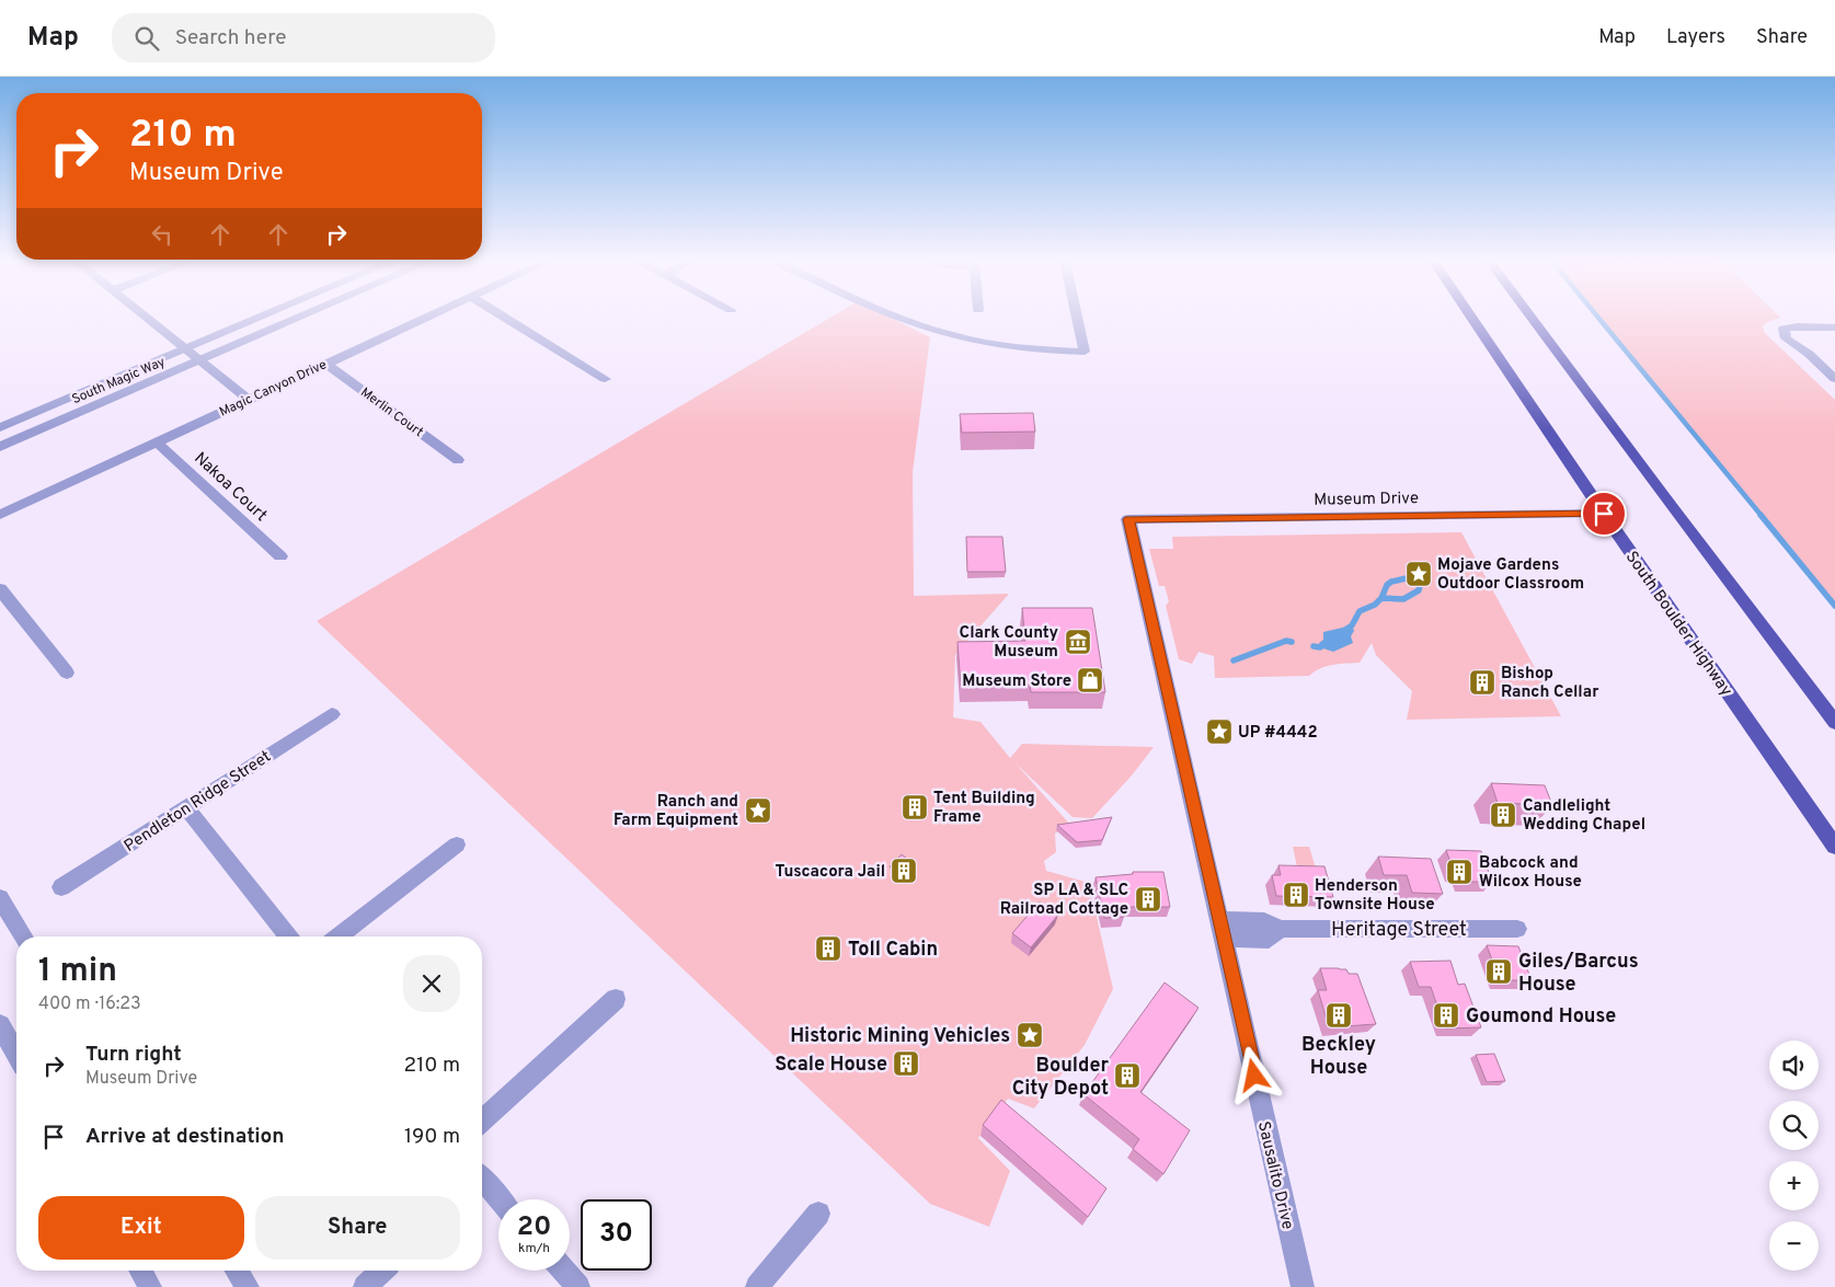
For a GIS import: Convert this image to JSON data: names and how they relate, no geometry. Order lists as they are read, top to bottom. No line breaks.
{"streets":{"main road":["South Boulder Highway"],"street":["South Magic Way","Magic Canyon Drive","Merlin Court","Nakoa Court","Museum Drive","Pendleton Ridge Street","Heritage Street","Sausalito Drive"]},"crossings":[["Magic Canyon Drive","Merlin Court"],["Magic Canyon Drive","Nakoa Court"],["Museum Drive","South Boulder Highway"],["Museum Drive","Sausalito Drive"],["Heritage Street","Sausalito Drive"]],"places":{"place":["Mojave Gardens Outdoor Classroom","UP #4442","Ranch and Farm Equipment","Historic Mining Vehicles"],"museum":["Clark County Museum"],"shop":["Museum Store"],"building":["Bishop Ranch Cellar","Tent Building Frame","Candlelight Wedding Chapel","Tuscacora Jail","Babcock and Wilcox House","Henderson Townsite House","SP LA & SLC Railroad Cottage","Toll Cabin","Giles/Barcus House","Beckley House","Goumond House","Scale House","Boulder City Depot"]},"page":{"header":"Map","search":"Search here","nav":["Map","Layers","Share"],"turn":["210 m","Museum Drive"],"heading":["1 min","400 m · 16:23"],"list":[{"name":"Turn right","note":"Museum Drive","value":"210 m"},{"name":"Arrive at destination","value":"190 m"}],"map_buttons":["+","−"],"buttons":["Exit","Share"],"speed":"20 km/h","limit":"30"}}
